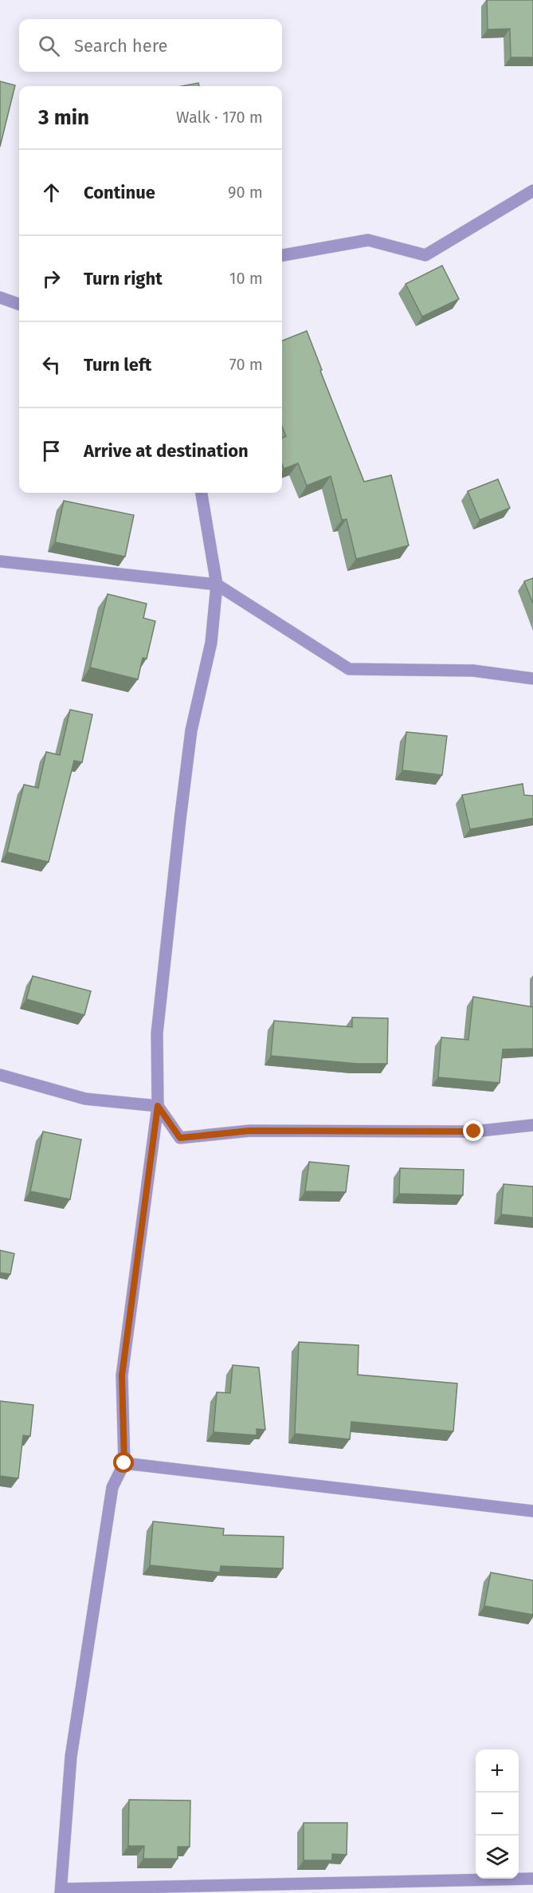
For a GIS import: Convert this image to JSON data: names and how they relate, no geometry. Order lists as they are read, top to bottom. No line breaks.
{"page":{"search":"Search here","heading":["3 min","Walk · 170 m"],"list":[["Continue","90 m"],["Turn right","10 m"],["Turn left","70 m"],"Arrive at destination"],"map_buttons":["+","−"]}}
